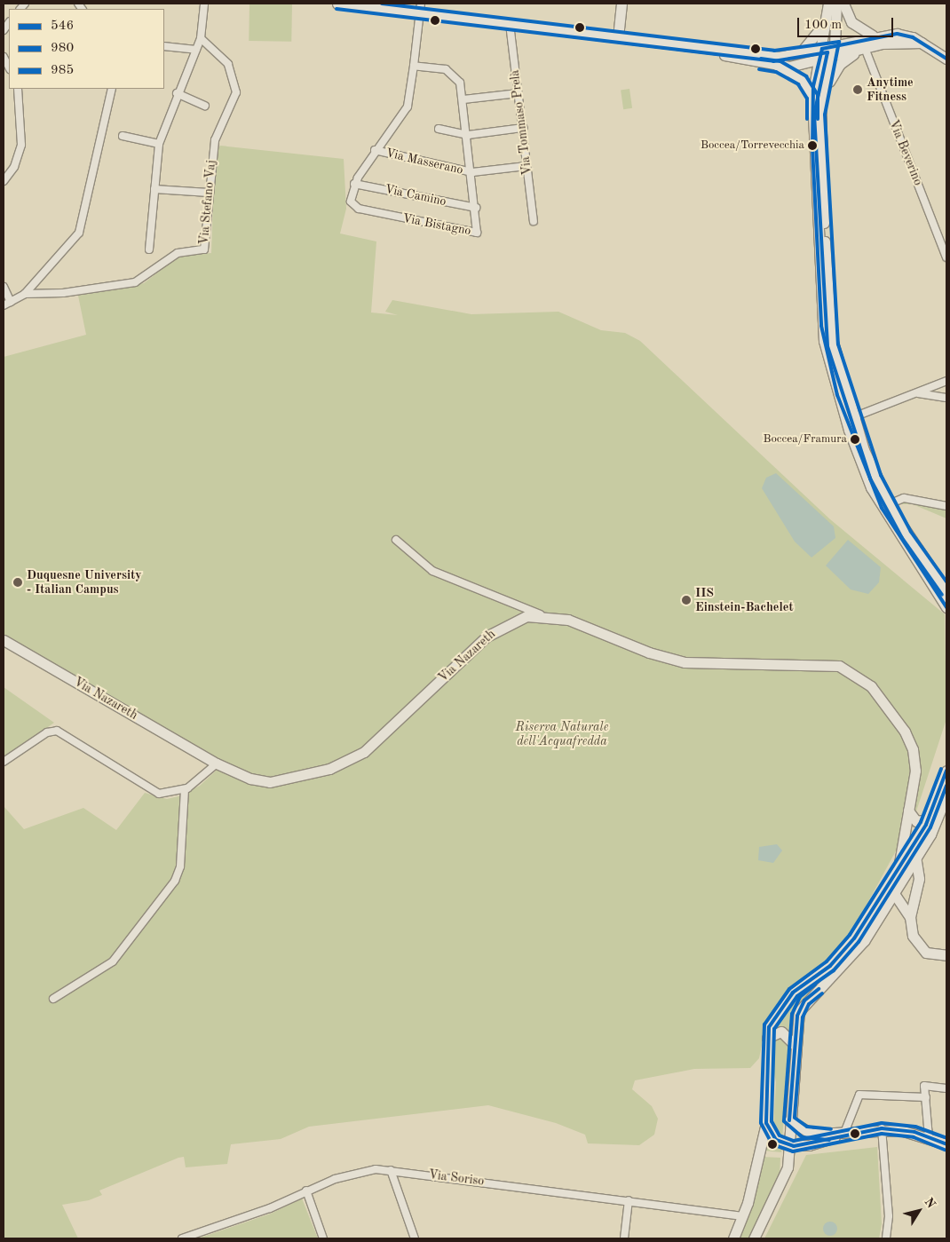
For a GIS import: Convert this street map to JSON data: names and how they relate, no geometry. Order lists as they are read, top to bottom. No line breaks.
{"streets":{"main road":["Via Nazareth"],"street":["Via Tommaso Prelà","Via Beverino","Via Masserano","Via Camino","Via Stefano Vaj","Via Bistagno","Via Soriso"]},"crossings":[["Via Tommaso Prelà","Via Masserano"],["Via Masserano","Via Bistagno"],["Via Camino","Via Bistagno"]],"parks":["Riserva Naturale dell'Acquafredda"],"places":["Anytime Fitness","Boccea/Torrevecchia","Boccea/Framura","Duquesne University - Italian Campus","IIS Einstein-Bachelet"],"lines":["transit line 985","transit line 980","transit line 546"],"legend":["546","980","985"],"scale_bar":"100 m","north":"top right"}
